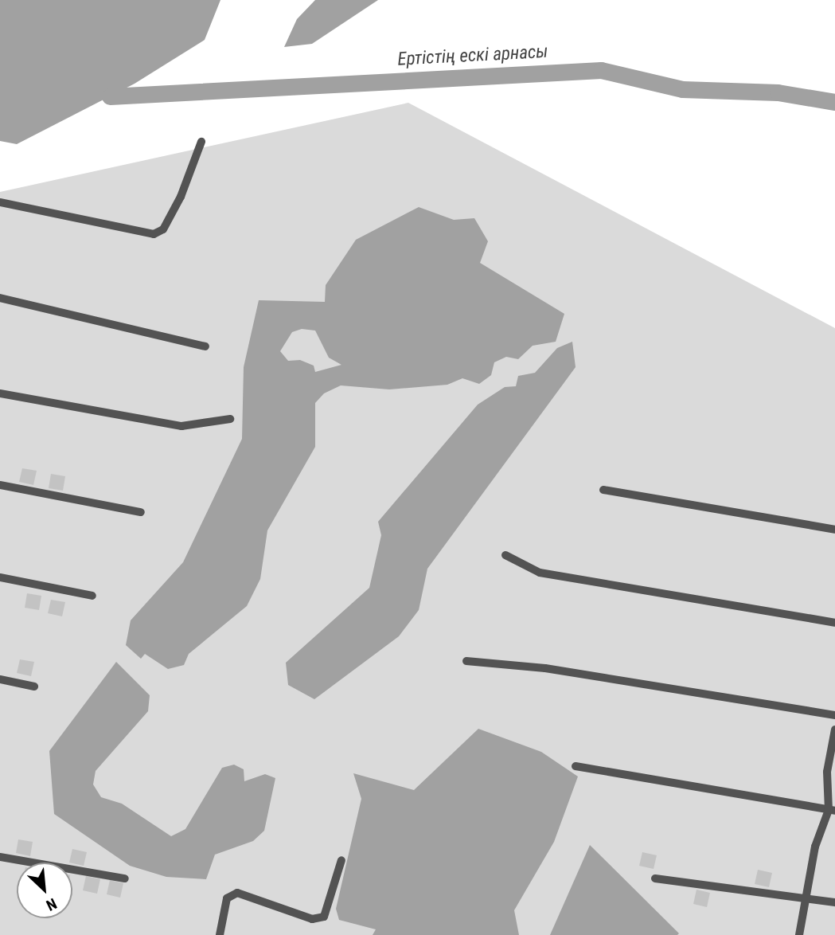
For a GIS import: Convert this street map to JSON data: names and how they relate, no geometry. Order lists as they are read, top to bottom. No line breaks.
{"water":["Ертістің ескі арнасы"],"north":"bottom right"}
